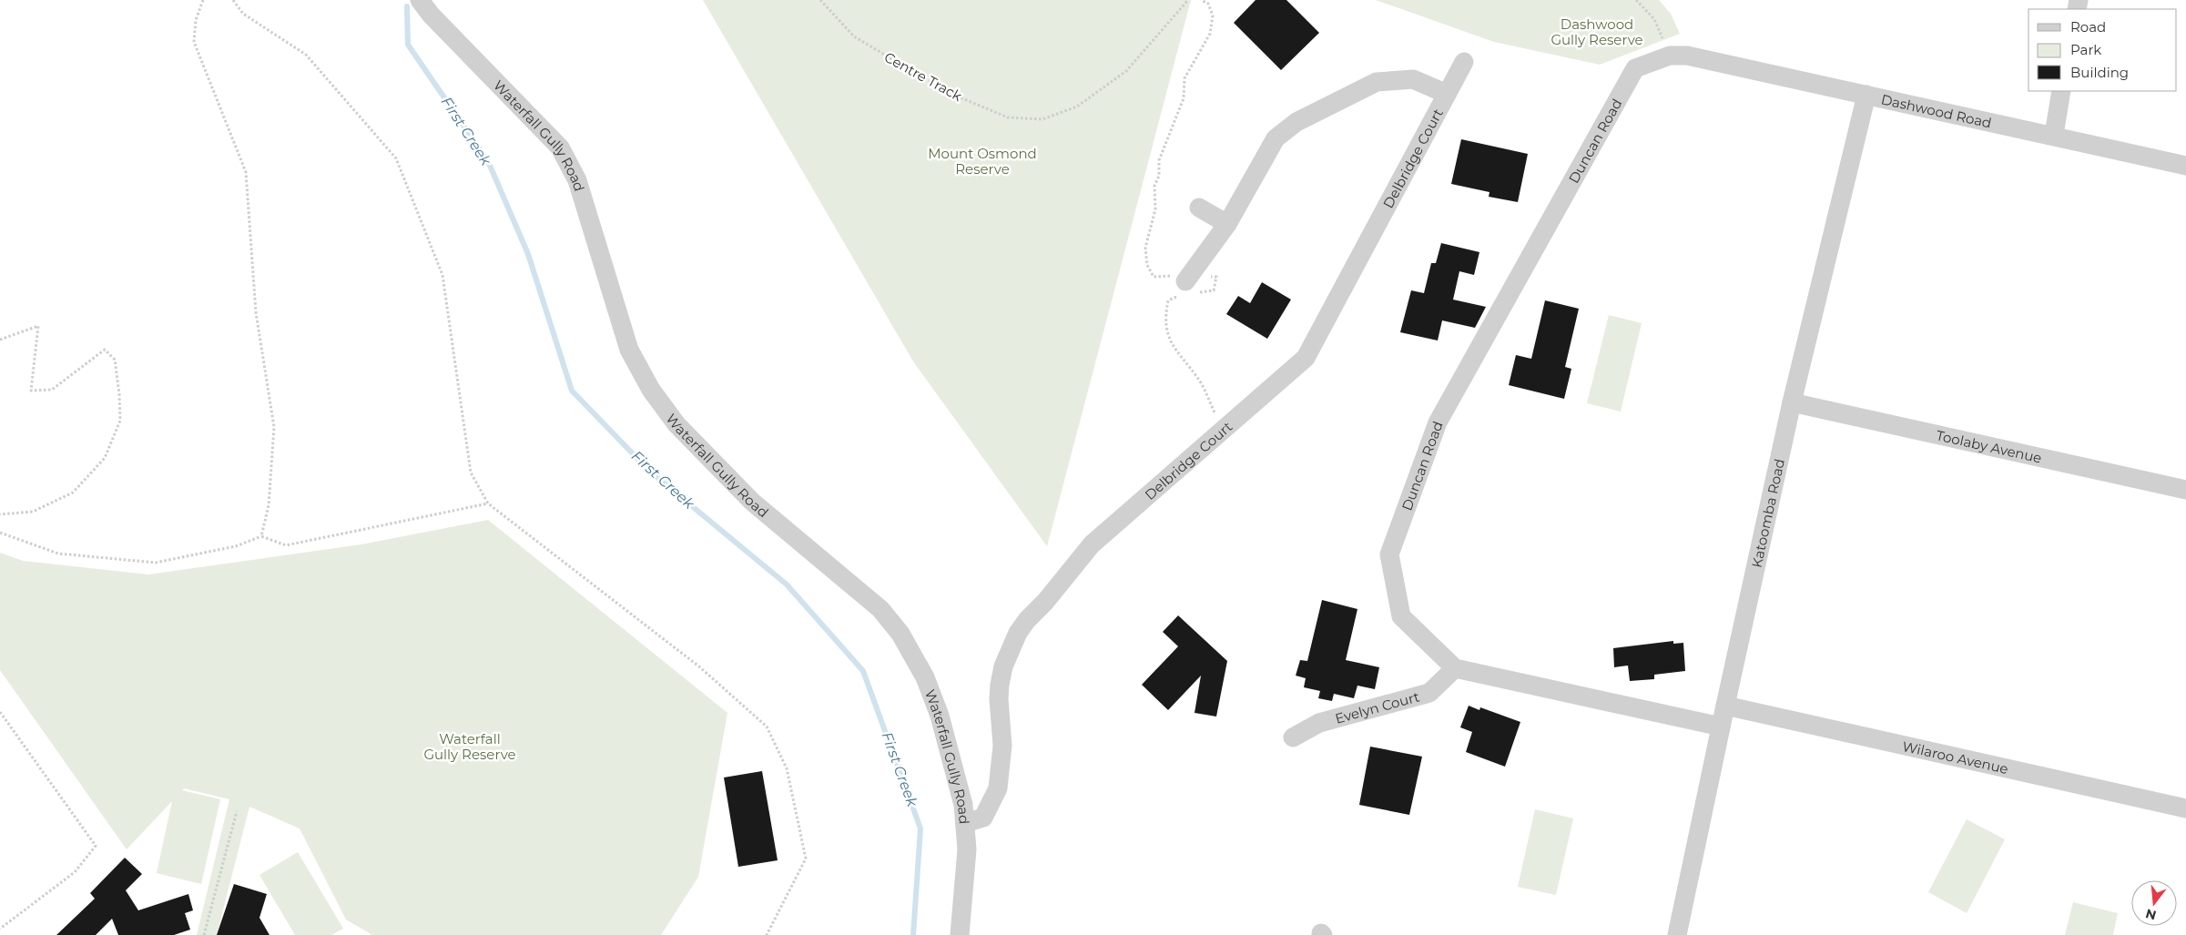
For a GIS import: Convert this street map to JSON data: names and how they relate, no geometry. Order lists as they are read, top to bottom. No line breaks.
{"streets":{"street":["Dashwood Road","Waterfall Gully Road","Duncan Road","Delbridge Court","Toolaby Avenue","Katoomba Road","Evelyn Court","Wilaroo Avenue"],"path":["Centre Track"]},"crossings":[["Dashwood Road","Duncan Road"],["Dashwood Road","Katoomba Road"],["Waterfall Gully Road","Delbridge Court"],["Duncan Road","Evelyn Court"],["Toolaby Avenue","Katoomba Road"],["Katoomba Road","Wilaroo Avenue"]],"water":["First Creek"],"parks":["Dashwood Gully Reserve","Mount Osmond Reserve","Waterfall Gully Reserve"],"legend":["Road","Park","Building"],"north":"bottom"}
